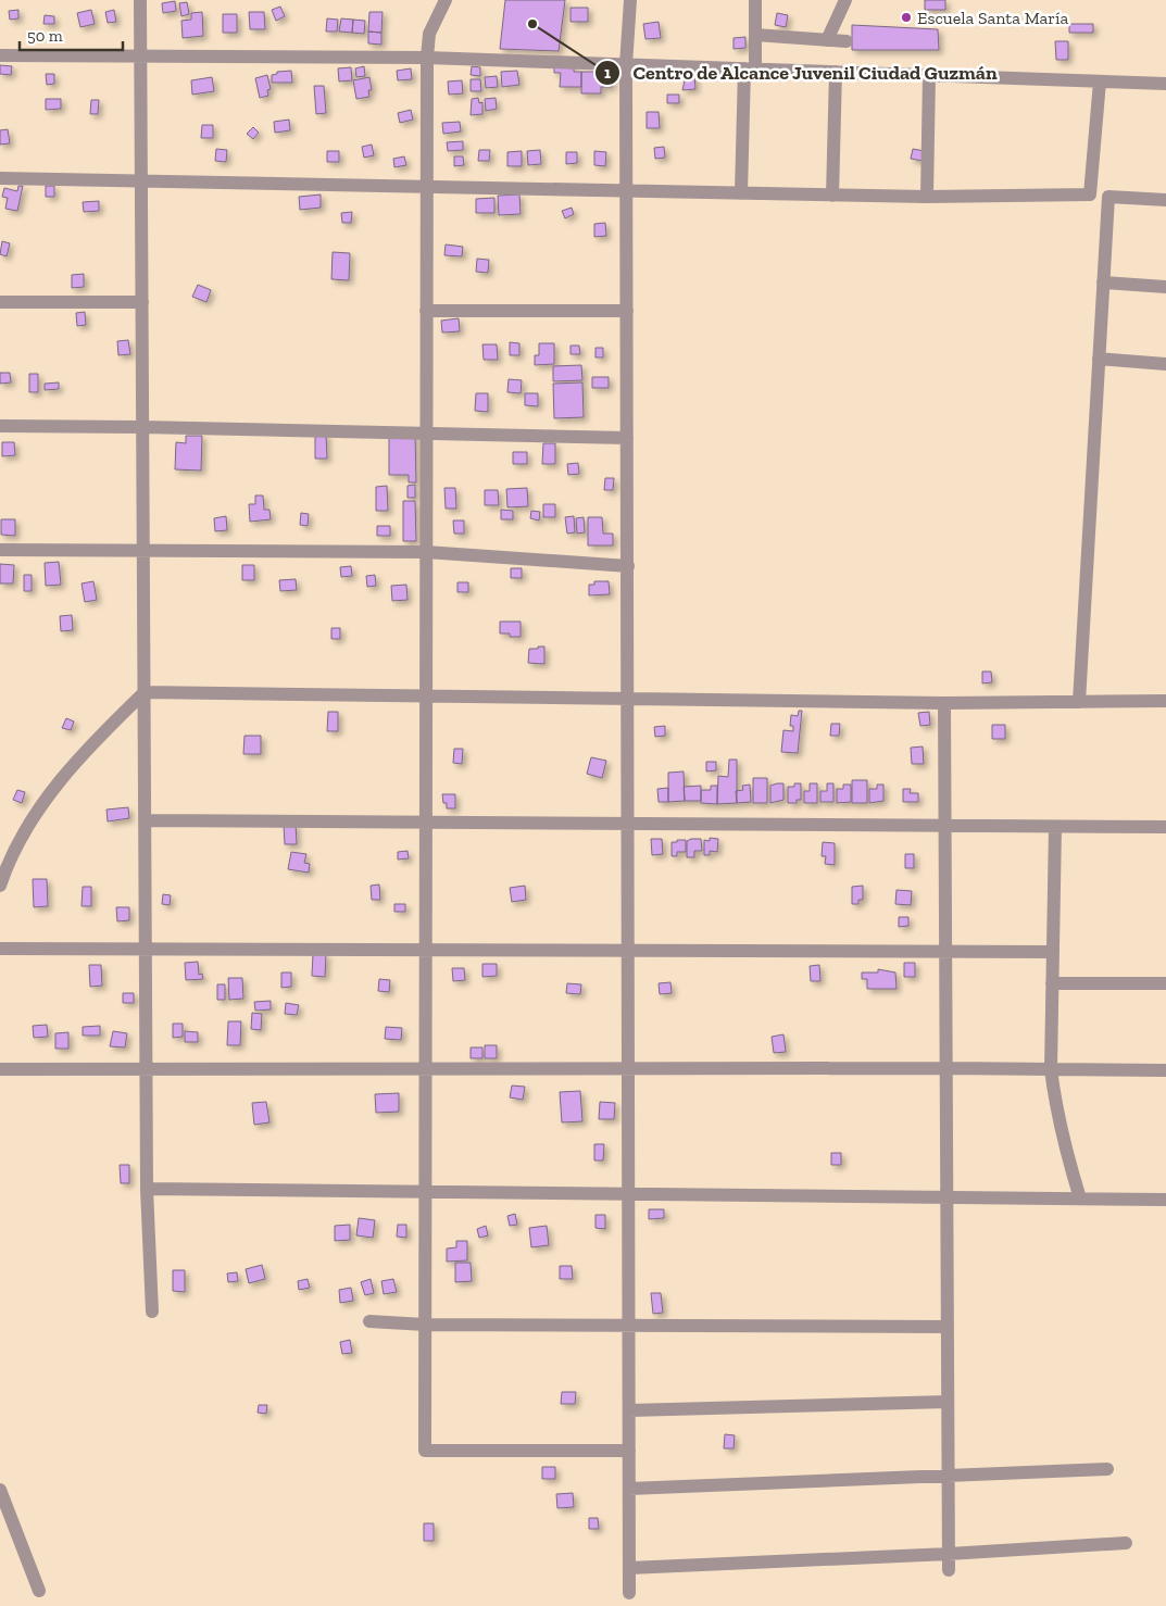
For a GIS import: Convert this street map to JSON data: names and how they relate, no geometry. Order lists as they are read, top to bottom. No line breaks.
{"places":["Escuela Santa María","Centro de Alcance Juvenil Ciudad Guzmán"],"scale_bar":"50 m"}
